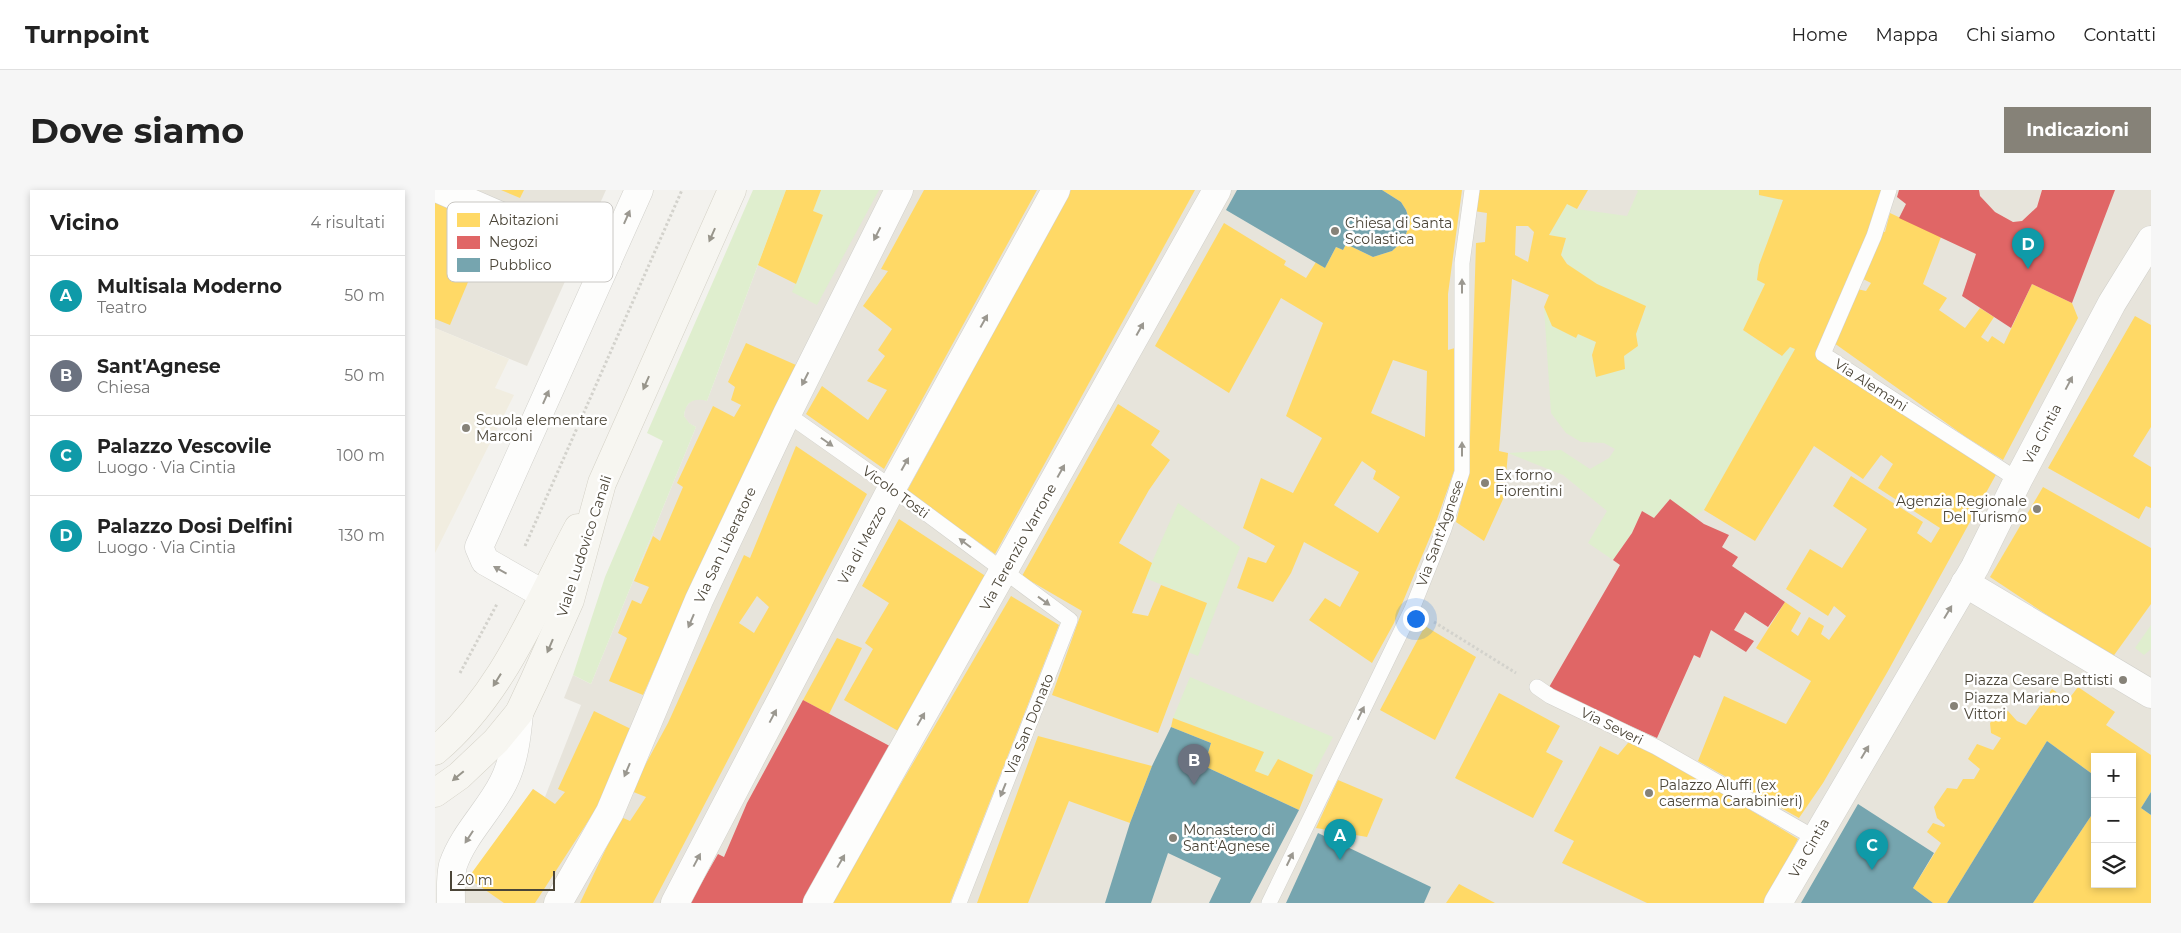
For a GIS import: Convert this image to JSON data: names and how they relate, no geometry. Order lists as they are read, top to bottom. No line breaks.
{"streets":{"street":["Via Cintia","Via San Liberatore","Via di Mezzo","Viale Ludovico Canali","Via Terenzio Varrone"],"lane":["Via Alemani","Vicolo Tosti","Via Sant'Agnese","Via San Donato","Via Severi"]},"crossings":[["Via Alemani","Via Cintia"],["Via Cintia","Via Severi"],["Vicolo Tosti","Via San Liberatore"],["Vicolo Tosti","Via di Mezzo"],["Vicolo Tosti","Via Terenzio Varrone"],["Vicolo Tosti","Via San Donato"],["Via Terenzio Varrone","Via San Donato"]],"one_way":["Via Cintia","Via Sant'Agnese","Via di Mezzo","Via Terenzio Varrone","Via San Donato"],"places":["Chiesa di Santa Scolastica","Scuola elementare Marconi","Ex forno Fiorentini","Agenzia Regionale Del Turismo","Piazza Cesare Battisti","Piazza Mariano Vittori","Palazzo Aluffi (ex caserma Carabinieri)","Monastero di Sant'Agnese"],"legend":["Abitazioni","Negozi","Pubblico"],"scale_bar":"20 m","page":{"header":"Turnpoint","nav":["Home","Mappa","Chi siamo","Contatti"],"buttons":"Indicazioni","title":"Dove siamo","heading":["Vicino","4 risultati"],"pins":["D","B","A","C"],"list":[{"mark":"A","name":"Multisala Moderno","note":"Teatro","value":"50 m"},{"mark":"B","name":"Sant'Agnese","note":"Chiesa","value":"50 m"},{"mark":"C","name":"Palazzo Vescovile","note":"Luogo · Via Cintia","value":"100 m"},{"mark":"D","name":"Palazzo Dosi Delfini","note":"Luogo · Via Cintia","value":"130 m"}],"map_buttons":["+","−"],"scale":"20 m"}}
